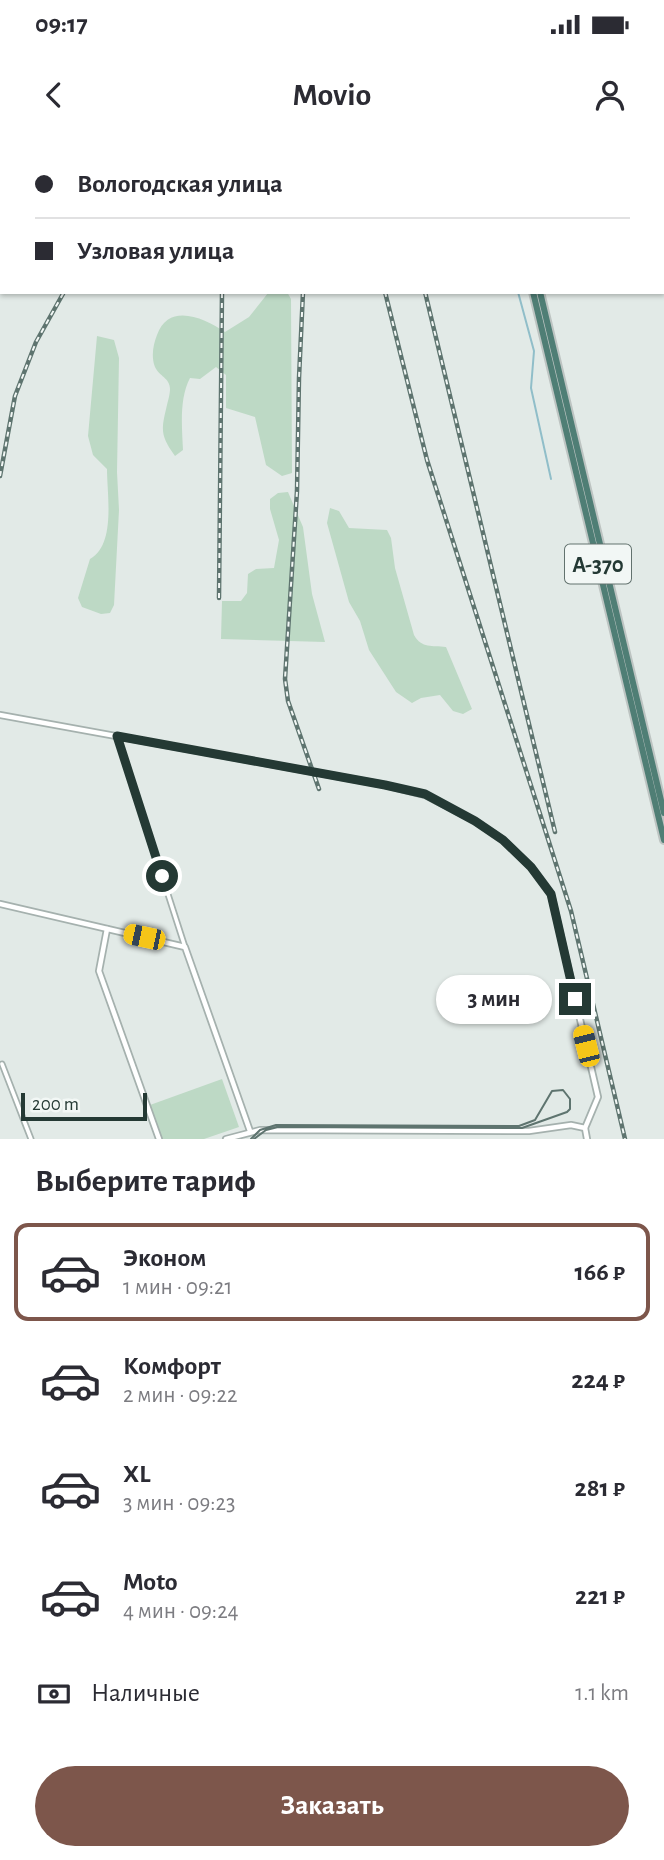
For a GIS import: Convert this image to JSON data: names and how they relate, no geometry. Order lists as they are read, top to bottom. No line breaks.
{"streets":{"highway":["А-370"]},"scale_bar":"200 m","page":{"status":"09:17","header":"Movio","banner":["Вологодская улица","Узловая улица"],"bubble":"3 мин","scale":"200 m","heading":"Выберите тариф","list":[{"name":"Эконом","note":"1 мин · 09:21","value":"166 ₽"},{"name":"Комфорт","note":"2 мин · 09:22","value":"224 ₽"},{"name":"XL","note":"3 мин · 09:23","value":"281 ₽"},{"name":"Moto","note":"4 мин · 09:24","value":"221 ₽"}],"pay":["Наличные","1.1 km"],"buttons":"Заказать"}}
